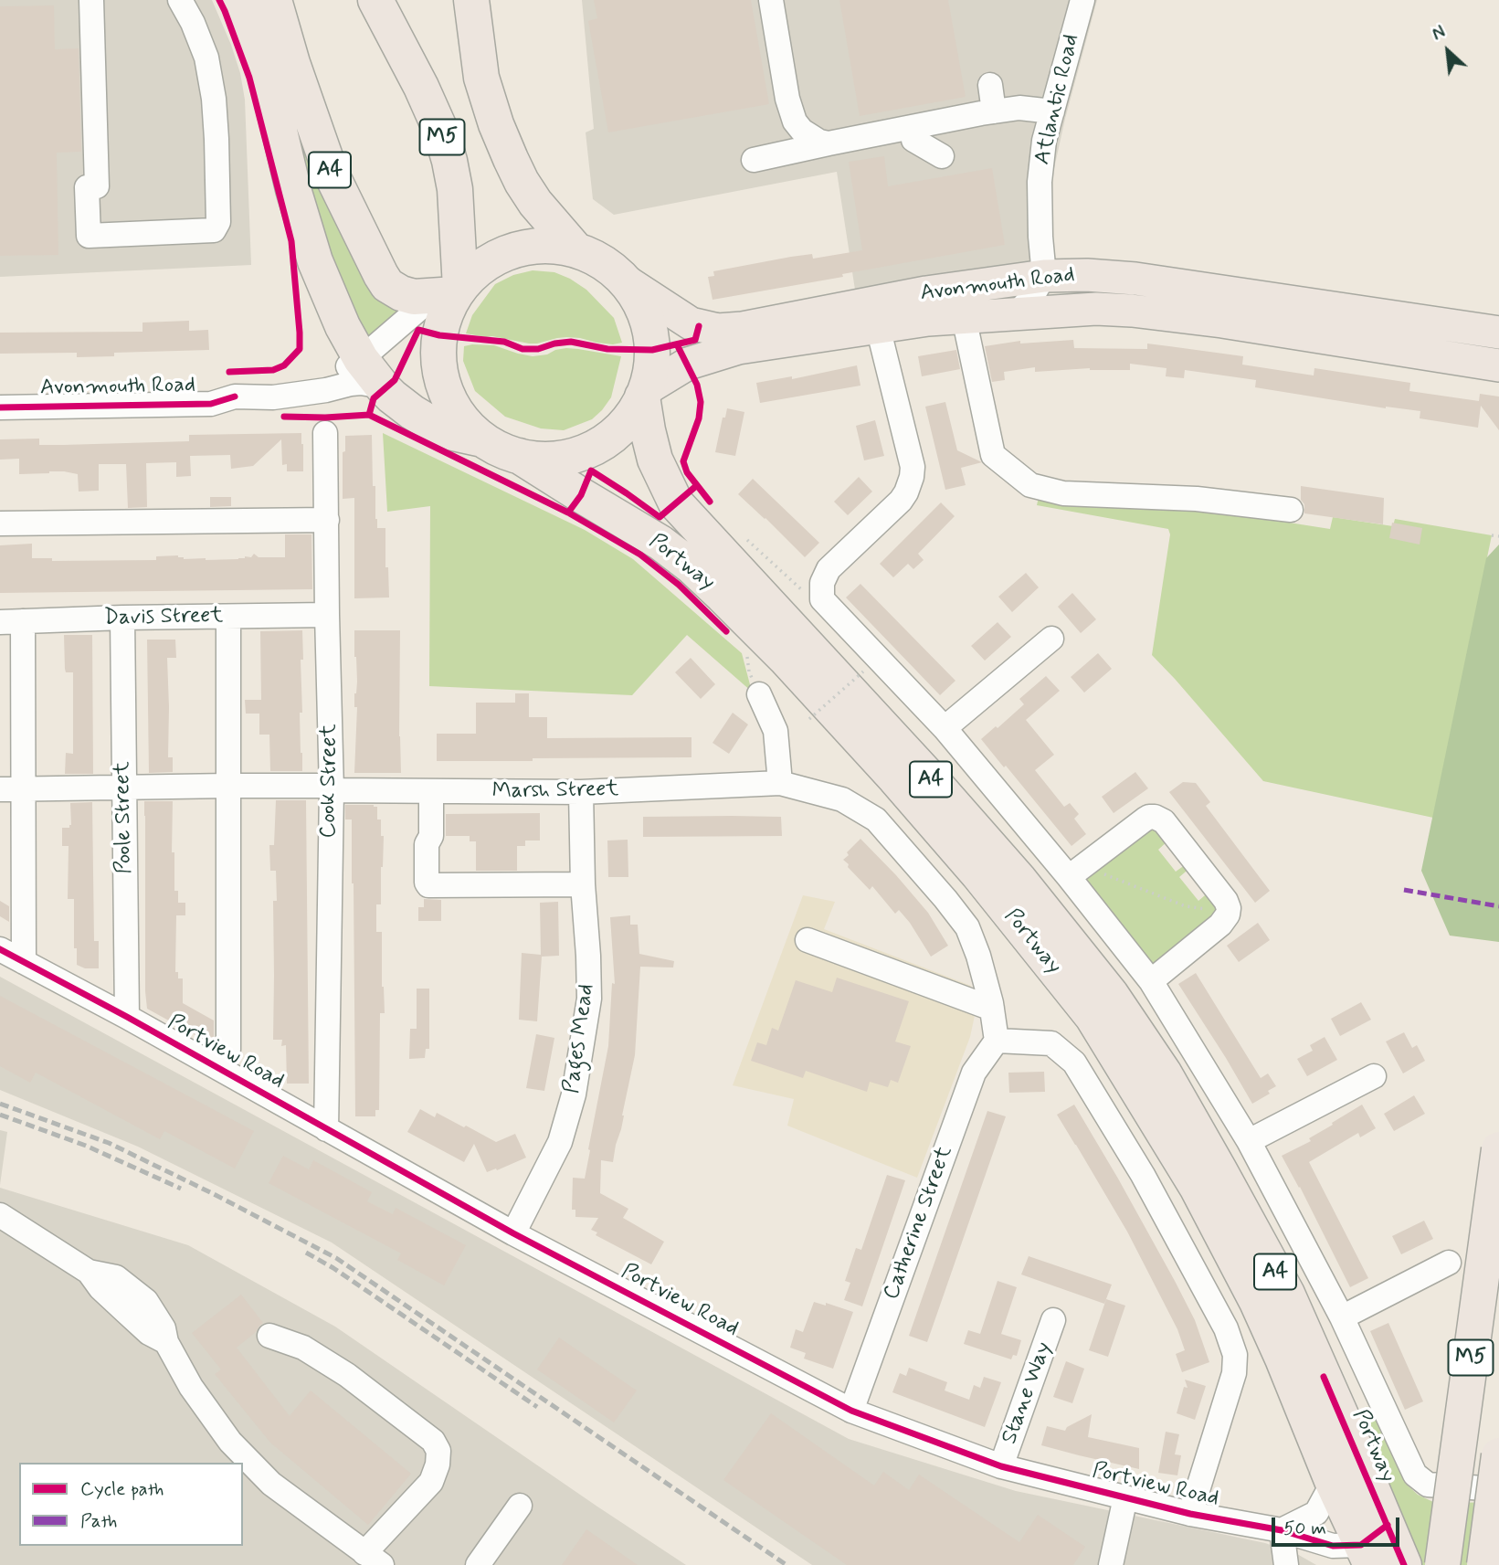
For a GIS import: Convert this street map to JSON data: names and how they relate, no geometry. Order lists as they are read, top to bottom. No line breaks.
{"streets":{"highway":["M5","A4","Portway"],"main road":["Avonmouth Road"],"street":["Atlantic Road","Davis Street","Cook Street","Marsh Street","Poole Street","Pages Mead","Portview Road","Catherine Street","Stane Way"]},"crossings":[["Atlantic Road","Avonmouth Road"],["M5","A4"],["M5","Avonmouth Road"],["M5","Portway"],["A4","Avonmouth Road"],["A4","Portway"],["Avonmouth Road","Portway"],["Portway","Marsh Street"],["Portway","Portview Road"],["Portway","Catherine Street"],["Davis Street","Cook Street"],["Davis Street","Poole Street"],["Cook Street","Marsh Street"],["Cook Street","Portview Road"],["Marsh Street","Poole Street"],["Marsh Street","Pages Mead"],["Poole Street","Portview Road"],["Pages Mead","Portview Road"],["Portview Road","Catherine Street"],["Portview Road","Stane Way"]],"legend":["Cycle path","Path"],"scale_bar":"50 m","north":"top left"}
